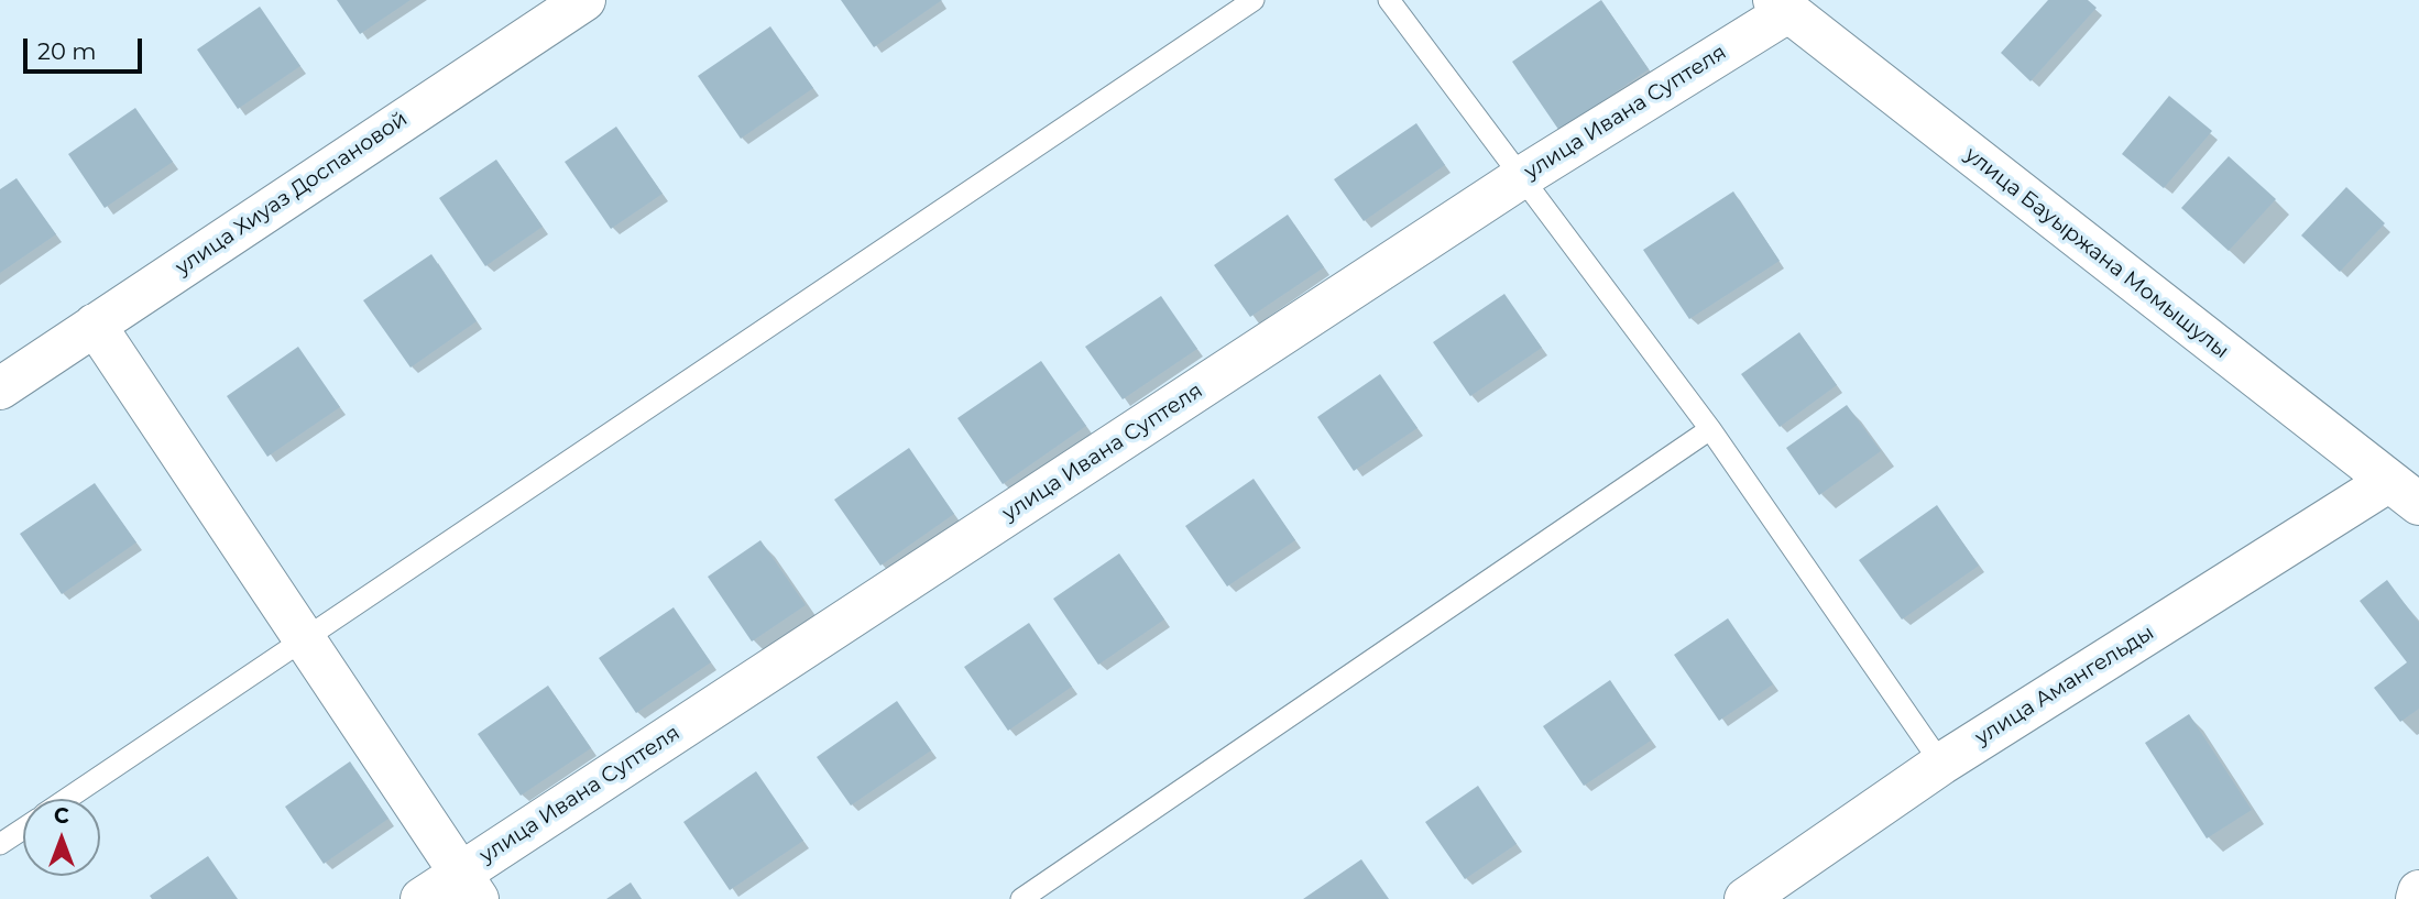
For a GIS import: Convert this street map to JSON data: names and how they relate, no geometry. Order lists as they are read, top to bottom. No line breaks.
{"streets":{"street":["улица Ивана Суптеля","улица Хиуаз Доспановой","улица Бауыржана Момышулы","улица Амангельды"]},"crossings":[["улица Ивана Суптеля","улица Бауыржана Момышулы"],["улица Бауыржана Момышулы","улица Амангельды"]],"scale_bar":"20 m","north":"top"}
